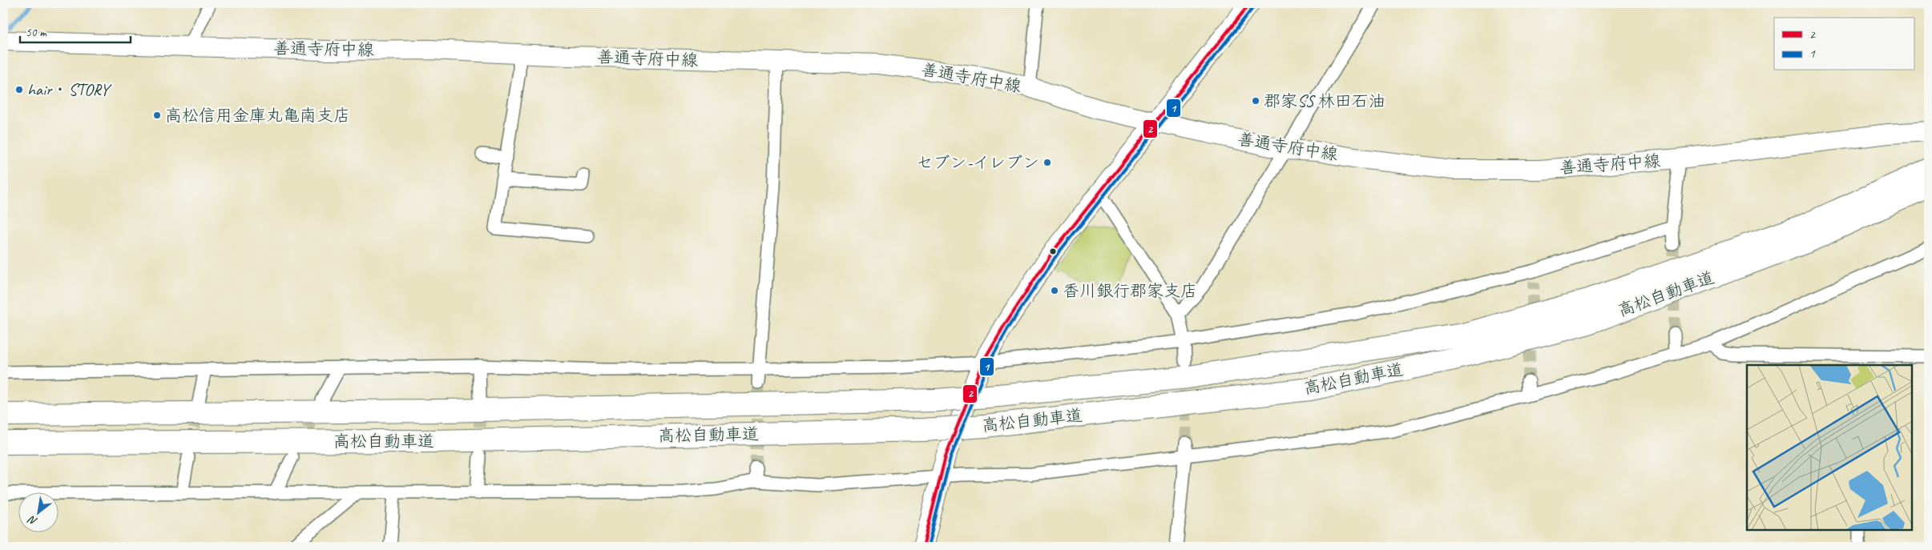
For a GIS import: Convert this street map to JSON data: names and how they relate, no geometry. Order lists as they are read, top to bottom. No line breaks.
{"streets":{"highway":["高松自動車道"],"main road":["善通寺府中線"]},"places":["hair・STORY","郡家SS 林田石油","高松信用金庫丸亀南支店","セブン-イレブン","香川銀行郡家支店"],"lines":["transit line 2","transit line 1"],"legend":["2","1"],"scale_bar":"50 m","north":"bottom left"}
